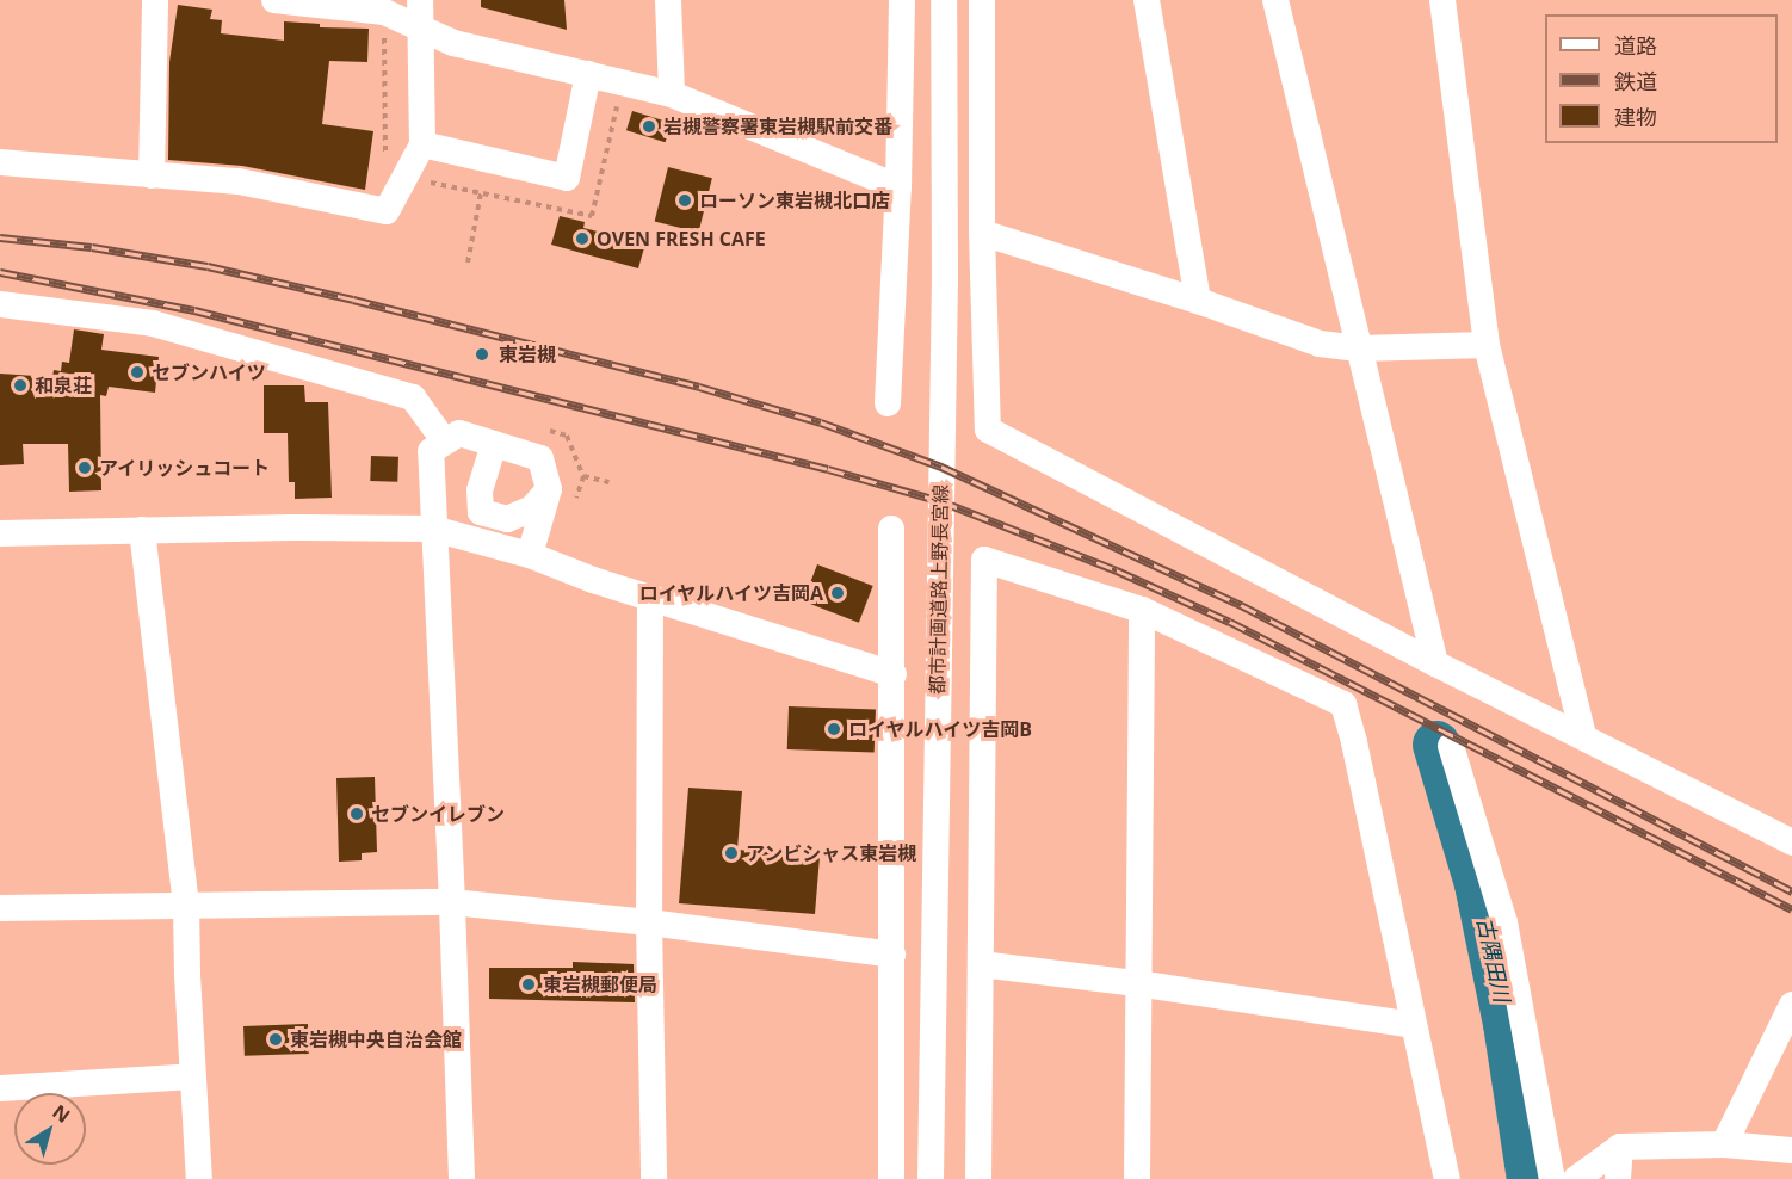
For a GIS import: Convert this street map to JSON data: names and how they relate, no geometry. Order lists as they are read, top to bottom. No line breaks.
{"streets":{"street":["都市計画道路上野長宮線"]},"water":["古隅田川"],"places":["岩槻警察署東岩槻駅前交番","ローソン東岩槻北口店","OVEN FRESH CAFE","東岩槻","セブンハイツ","和泉荘","アイリッシュコート","ロイヤルハイツ吉岡A","ロイヤルハイツ吉岡B","セブンイレブン","アンビシャス東岩槻","東岩槻郵便局","東岩槻中央自治会館"],"legend":["道路","鉄道","建物"],"north":"top right"}
